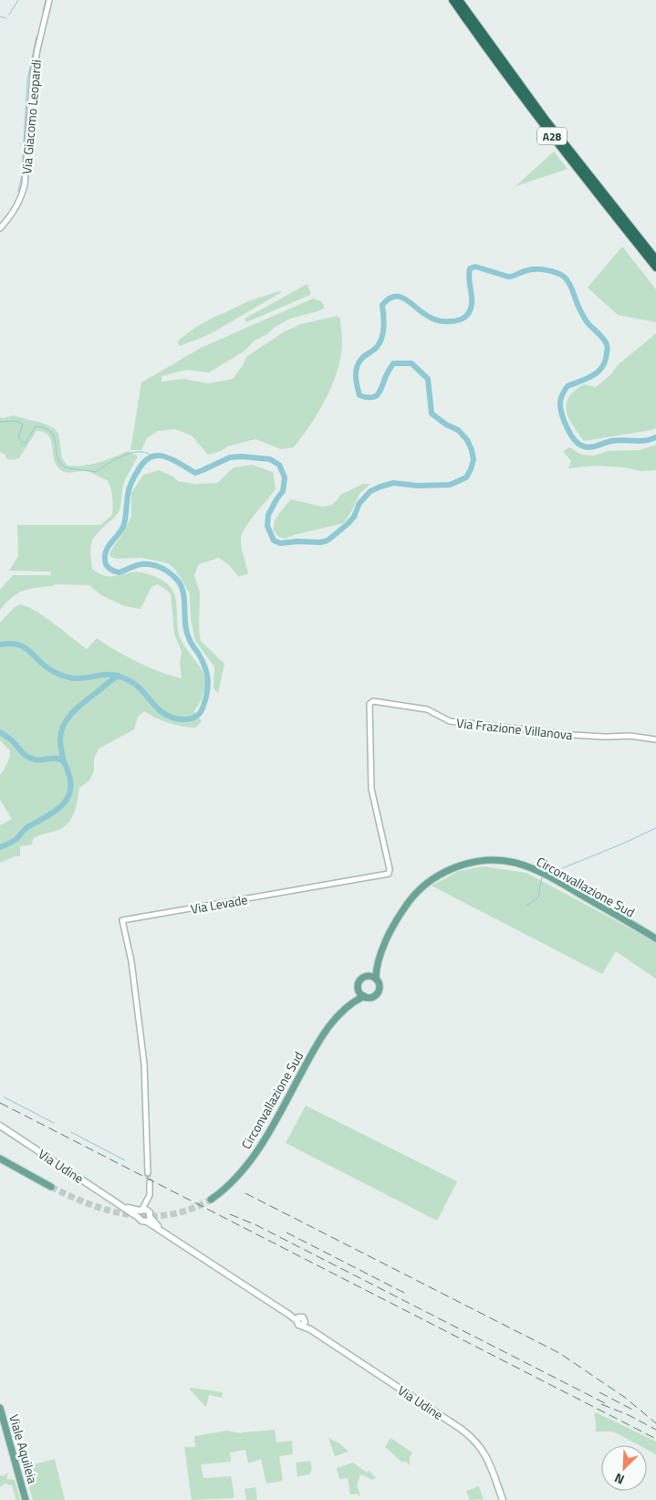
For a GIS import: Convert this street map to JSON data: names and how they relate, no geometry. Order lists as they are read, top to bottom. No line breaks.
{"streets":{"highway":["A28"],"main road":["Circonvallazione Sud","Via Udine","Viale Aquileia"],"street":["Via Giacomo Leopardi","Via Frazione Villanova","Via Levade"]},"crossings":[["Via Frazione Villanova","Via Levade"]],"north":"bottom left"}
